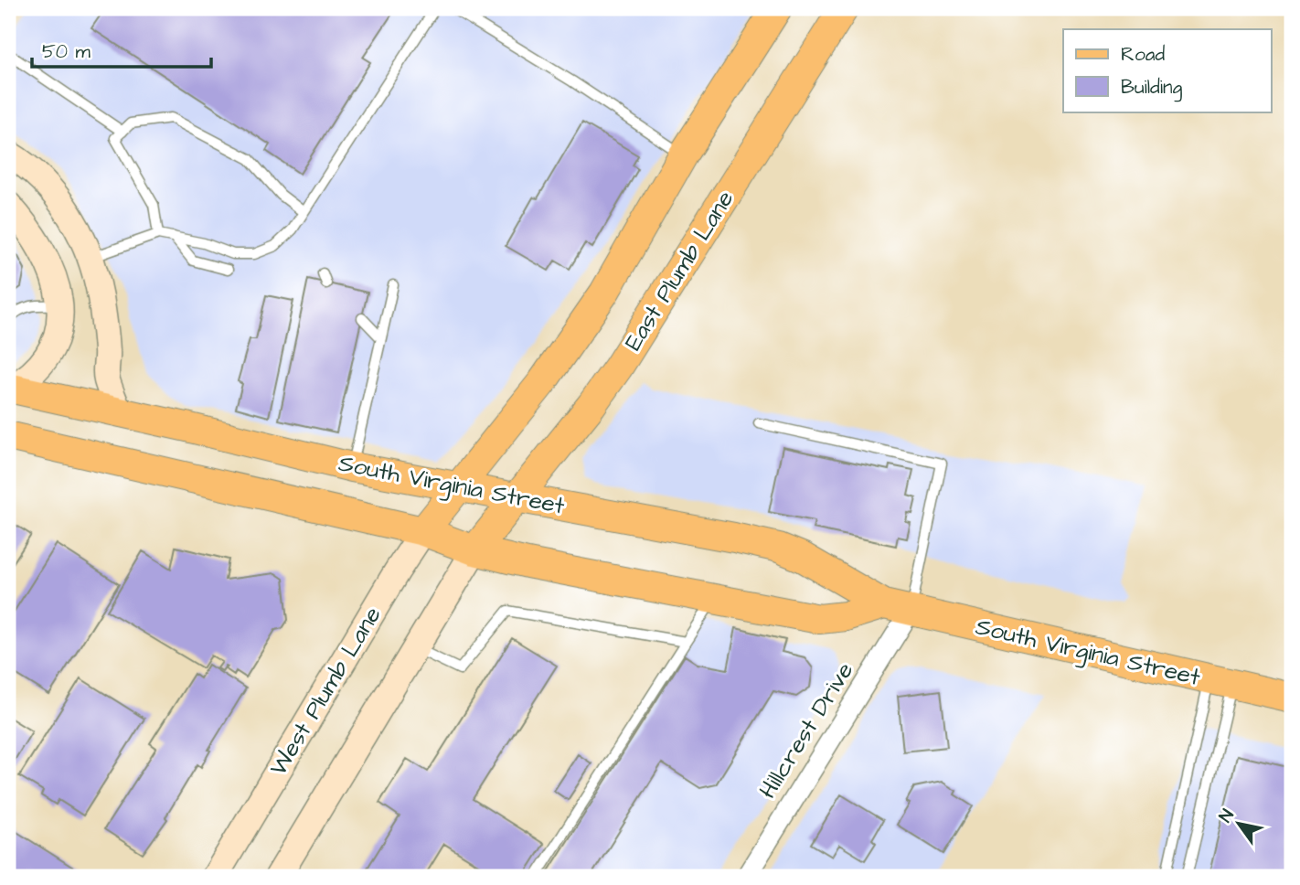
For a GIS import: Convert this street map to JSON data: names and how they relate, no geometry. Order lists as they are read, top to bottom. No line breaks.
{"streets":{"main road":["East Plumb Lane","South Virginia Street","West Plumb Lane"],"street":["Hillcrest Drive"]},"crossings":[["East Plumb Lane","South Virginia Street"],["South Virginia Street","West Plumb Lane"],["South Virginia Street","Hillcrest Drive"]],"legend":["Road","Building"],"scale_bar":"50 m","north":"top left"}
